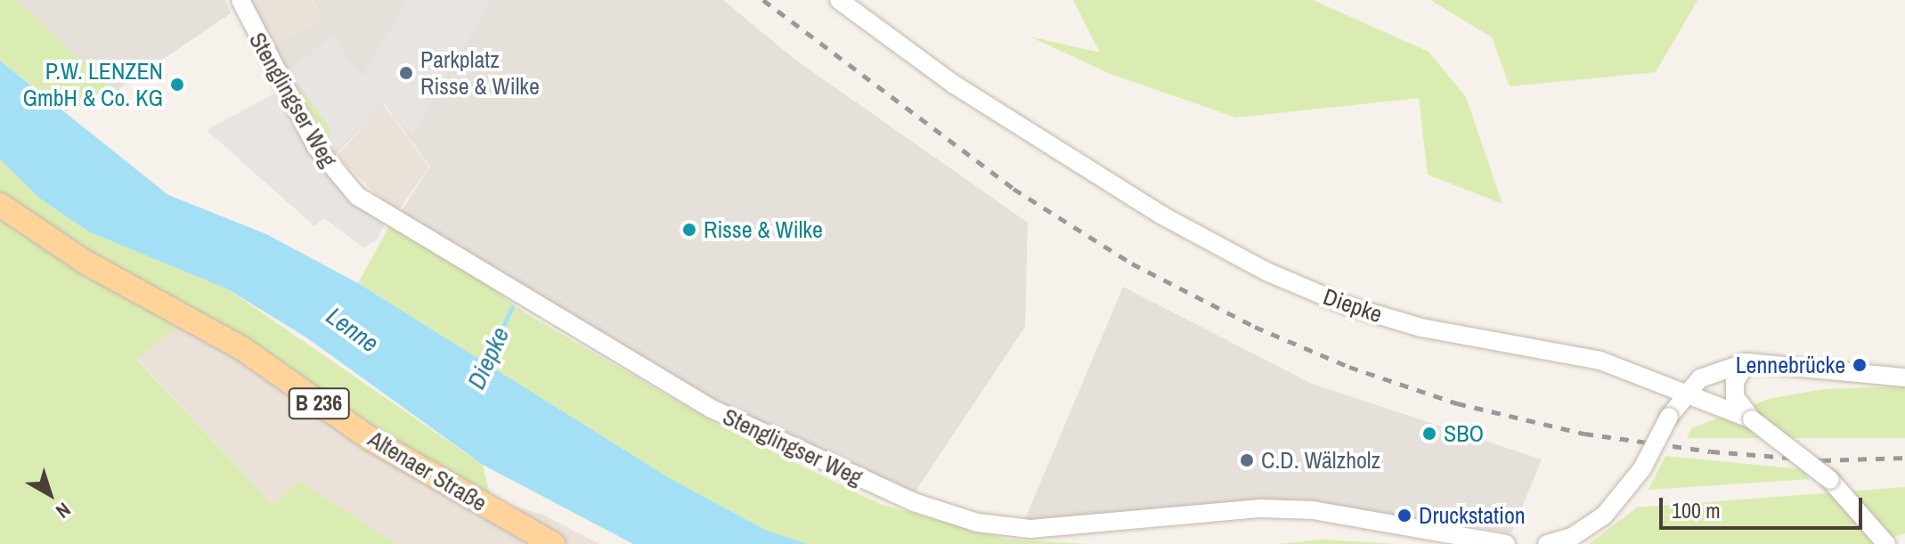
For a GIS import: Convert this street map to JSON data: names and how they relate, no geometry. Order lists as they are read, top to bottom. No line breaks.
{"streets":{"main road":["B 236","Altenaer Straße"],"street":["Stenglingser Weg","Diepke"]},"water":["Lenne","Diepke"],"places":["Parkplatz Risse & Wilke","P.W. LENZEN GmbH & Co. KG","Risse & Wilke","Lennebrücke","SBO","C.D. Wälzholz","Druckstation"],"scale_bar":"100 m","north":"bottom right"}
